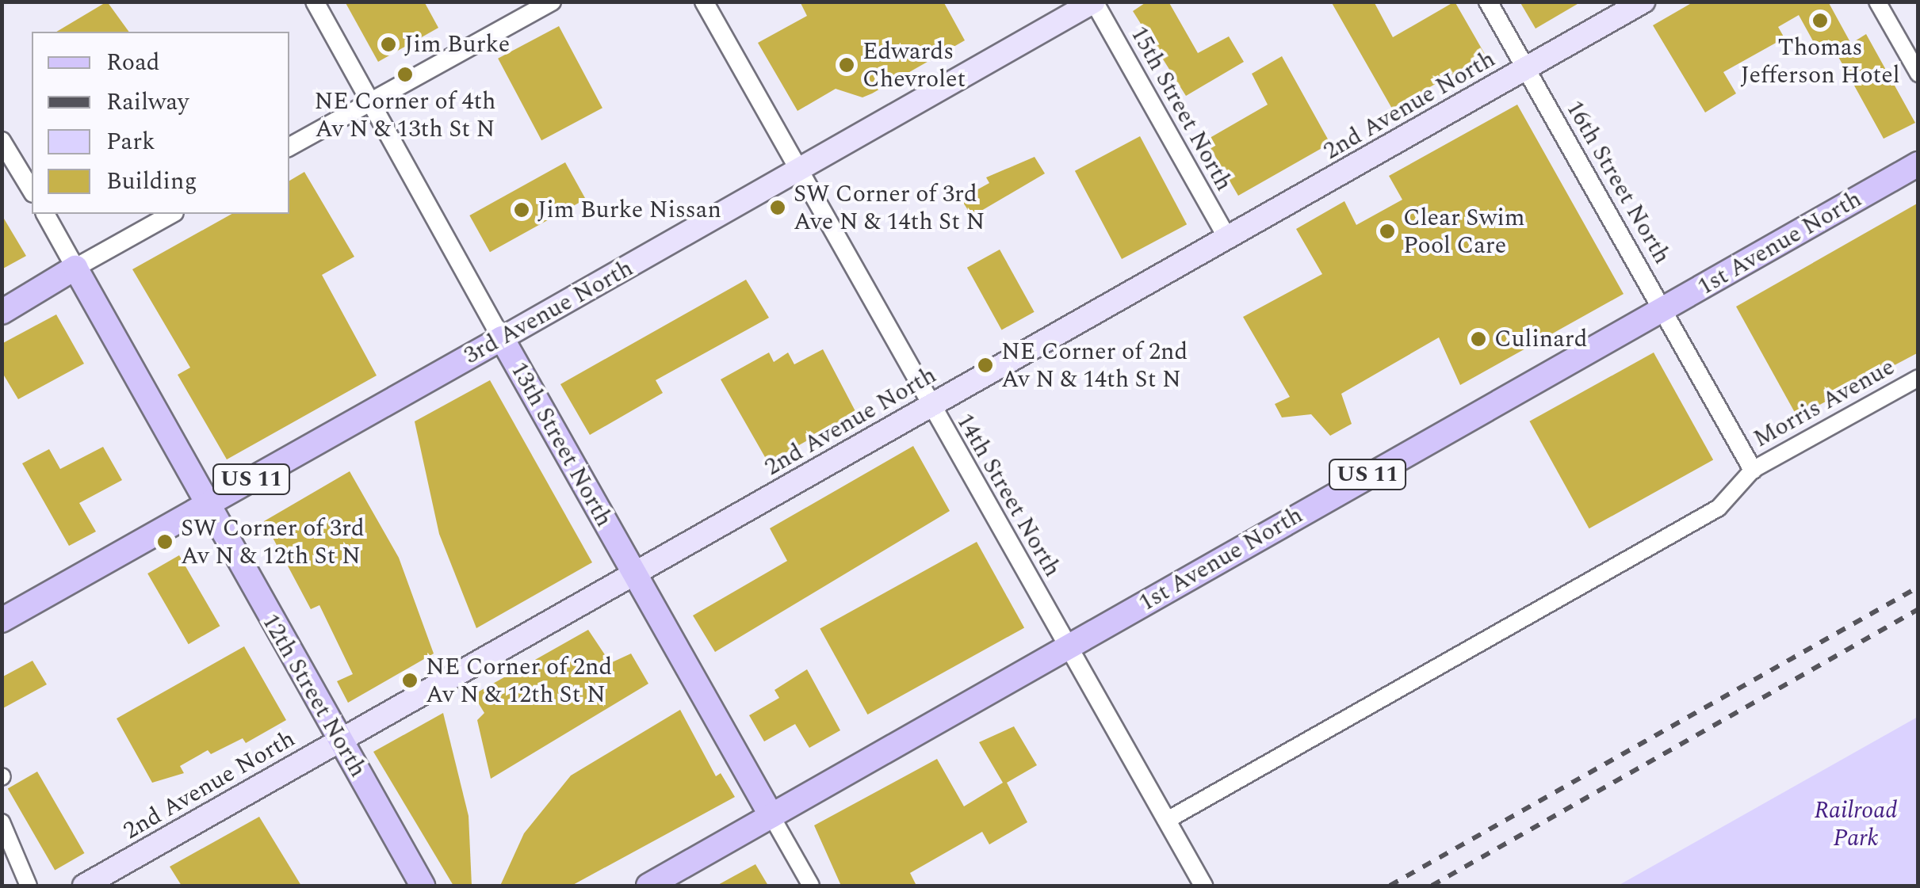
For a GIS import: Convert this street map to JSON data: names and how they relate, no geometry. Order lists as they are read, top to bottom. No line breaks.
{"streets":{"main road":["2nd Avenue North","1st Avenue North","3rd Avenue North","13th Street North","US 11","12th Street North"],"street":["15th Street North","16th Street North","Morris Avenue","14th Street North"]},"crossings":[["2nd Avenue North","15th Street North"],["2nd Avenue North","16th Street North"],["2nd Avenue North","13th Street North"],["2nd Avenue North","14th Street North"],["2nd Avenue North","12th Street North"],["15th Street North","3rd Avenue North"],["16th Street North","1st Avenue North"],["16th Street North","Morris Avenue"],["1st Avenue North","13th Street North"],["1st Avenue North","14th Street North"],["3rd Avenue North","13th Street North"],["3rd Avenue North","14th Street North"],["3rd Avenue North","12th Street North"],["Morris Avenue","14th Street North"]],"parks":["Railroad Park"],"places":["Thomas Jefferson Hotel","Jim Burke","Edwards Chevrolet","NE Corner of 4th Av N & 13th St N","SW Corner of 3rd Ave N & 14th St N","Jim Burke Nissan","Clear Swim Pool Care","Culinard","NE Corner of 2nd Av N & 14th St N","SW Corner of 3rd Av N & 12th St N","NE Corner of 2nd Av N & 12th St N"],"legend":["Road","Railway","Park","Building"]}
